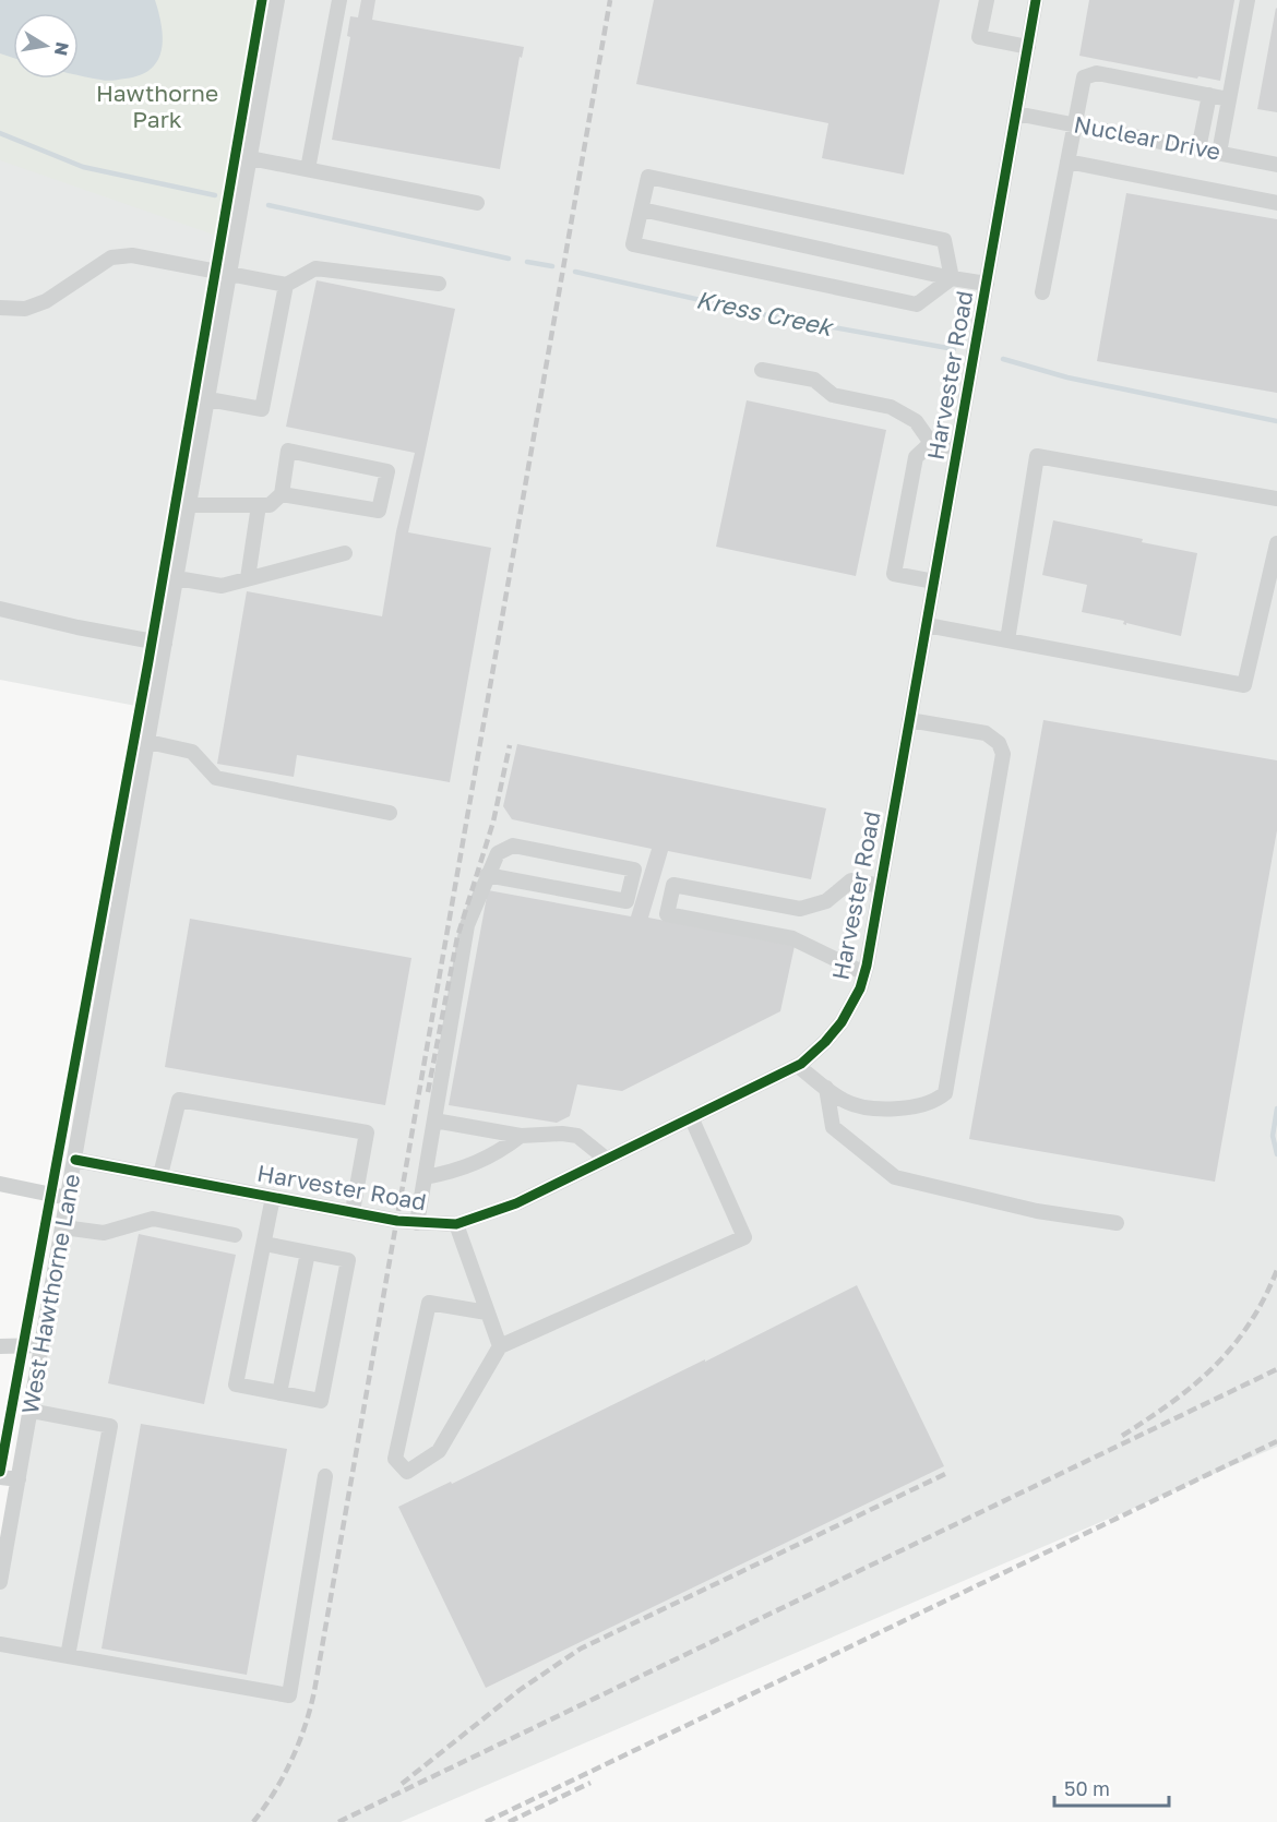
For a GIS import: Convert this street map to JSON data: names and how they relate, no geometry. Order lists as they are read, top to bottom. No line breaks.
{"streets":{"street":["Nuclear Drive","Harvester Road","West Hawthorne Lane"]},"crossings":[["Nuclear Drive","Harvester Road"],["Harvester Road","West Hawthorne Lane"]],"water":["Kress Creek"],"parks":["Hawthorne Park"],"scale_bar":"50 m","north":"right"}
